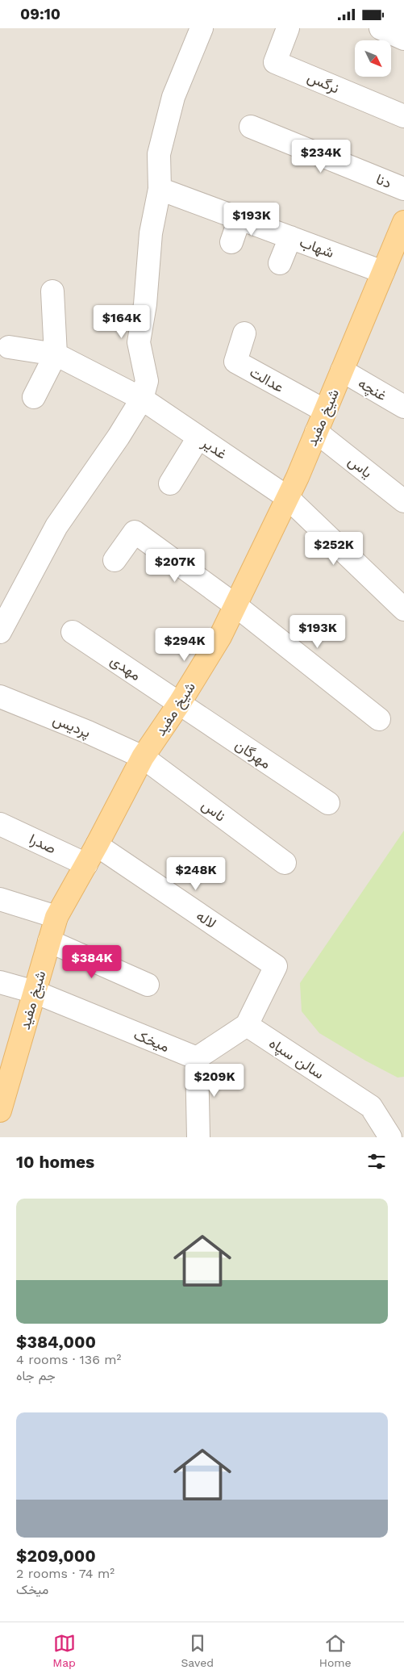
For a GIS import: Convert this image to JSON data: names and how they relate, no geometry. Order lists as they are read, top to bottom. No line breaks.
{"streets":{"main road":["شیخ مفید"],"street":["نرگس","دنا","شهاب","عدالت","غنچه","غدیر","یاس","مهدی","پردیس","مهرگان","ناس","صدرا","لاله","میخک","سالن سپاه"]},"crossings":[["شهاب","شیخ مفید"],["عدالت","شیخ مفید"],["غنچه","شیخ مفید"],["شیخ مفید","غدیر"],["شیخ مفید","یاس"],["شیخ مفید","مهدی"],["شیخ مفید","پردیس"],["شیخ مفید","مهرگان"],["شیخ مفید","ناس"],["شیخ مفید","صدرا"],["شیخ مفید","لاله"],["شیخ مفید","میخک"],["مهدی","مهرگان"],["پردیس","ناس"],["لاله","سالن سپاه"]],"north":"bottom right","page":{"status":"09:10","price":["$234K","$193K","$164K","$252K","$207K","$193K","$294K","$248K","$384K","$209K"],"heading":"10 homes","list":[{"name":"$384,000","note":"4 rooms · 136 m² · جم جاه"},{"name":"$209,000","note":"2 rooms · 74 m² · میخک"}],"tabs":["Map","Saved","Home"]}}
